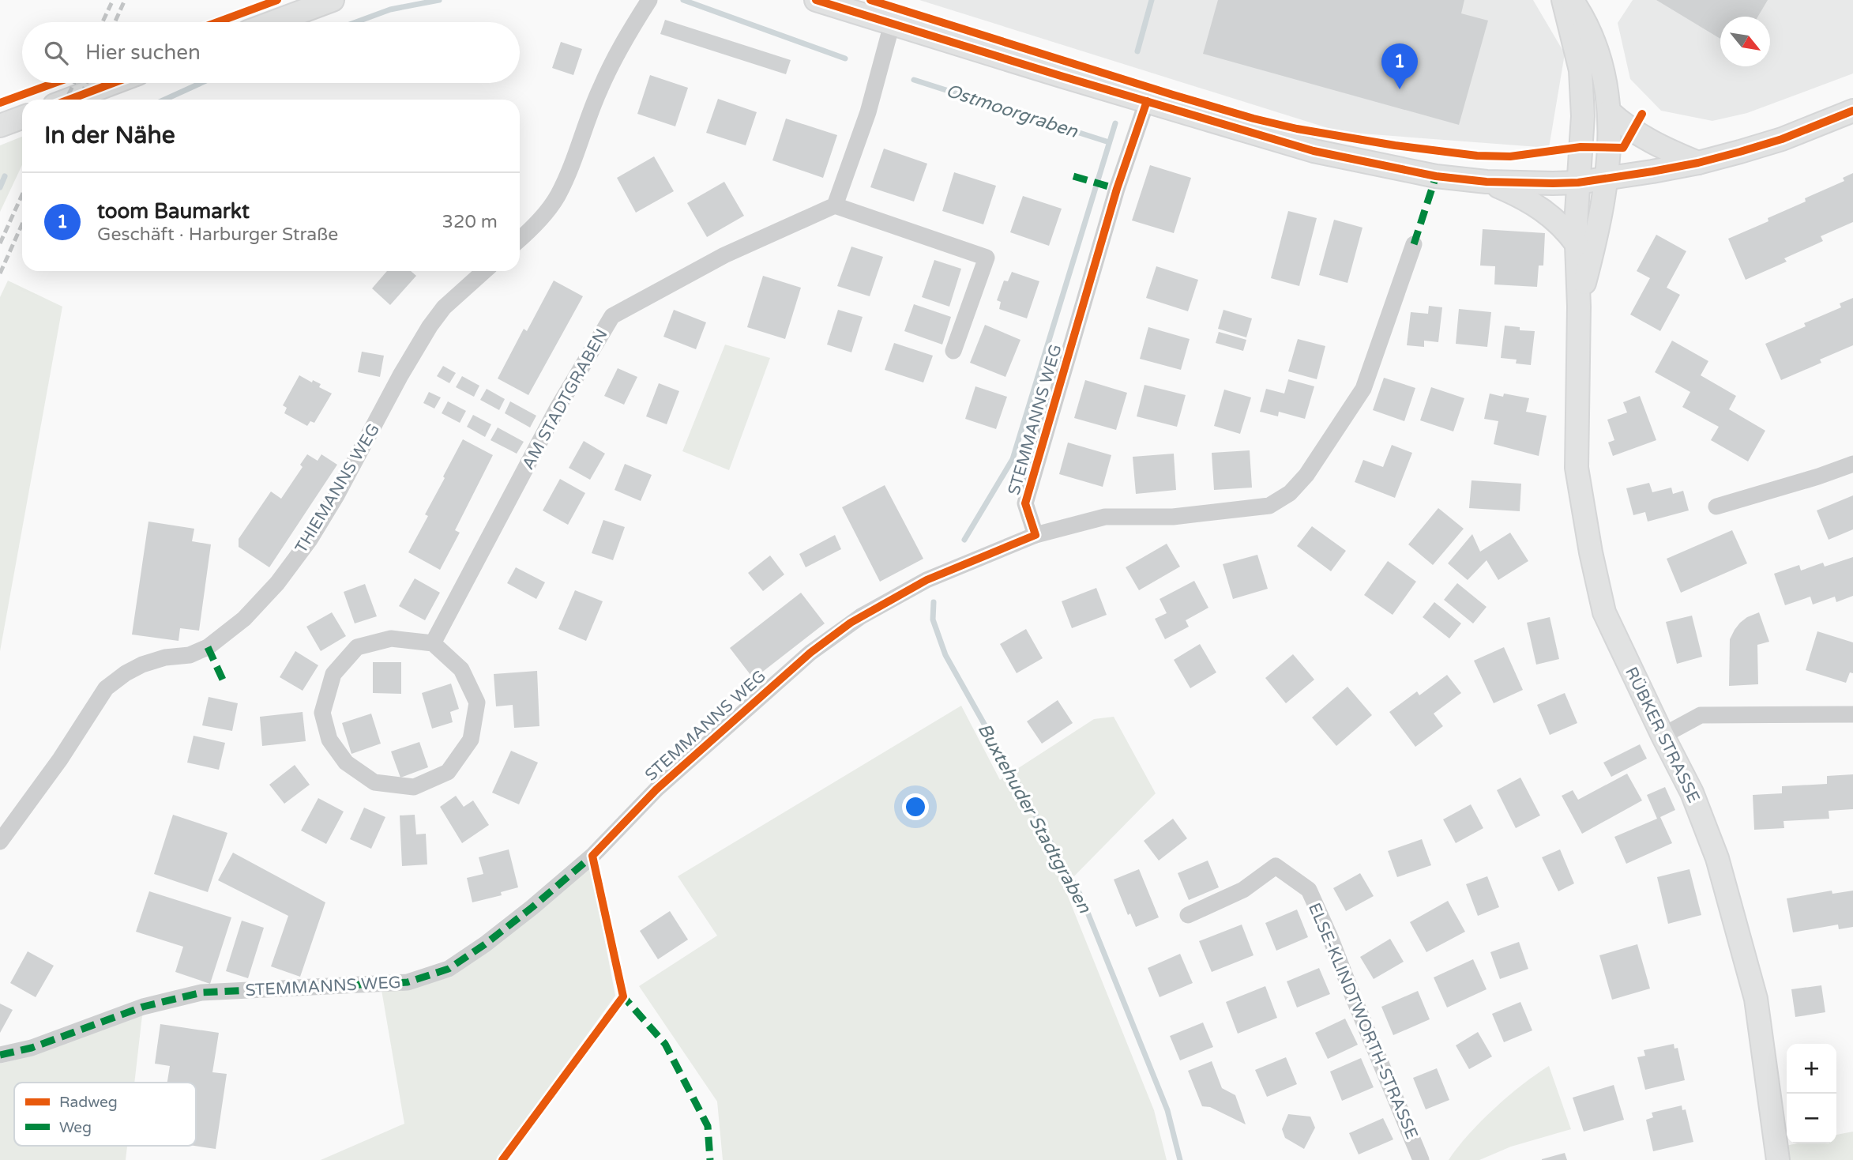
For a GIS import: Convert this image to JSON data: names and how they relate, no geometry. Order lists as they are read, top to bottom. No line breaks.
{"streets":{"street":["AM STADTGRABEN","STEMMANNS WEG","THIEMANNS WEG","RÜBKER STRASSE","ELSE-KLINDTWORTH-STRASSE"]},"water":["Ostmoorgraben","Buxtehuder Stadtgraben"],"legend":["Radweg","Weg"],"north":"bottom right","page":{"search":"Hier suchen","pins":"1","heading":"In der Nähe","list":[{"mark":"1","name":"toom Baumarkt","note":"Geschäft · Harburger Straße","value":"320 m"}],"map_buttons":["+","−"]}}
